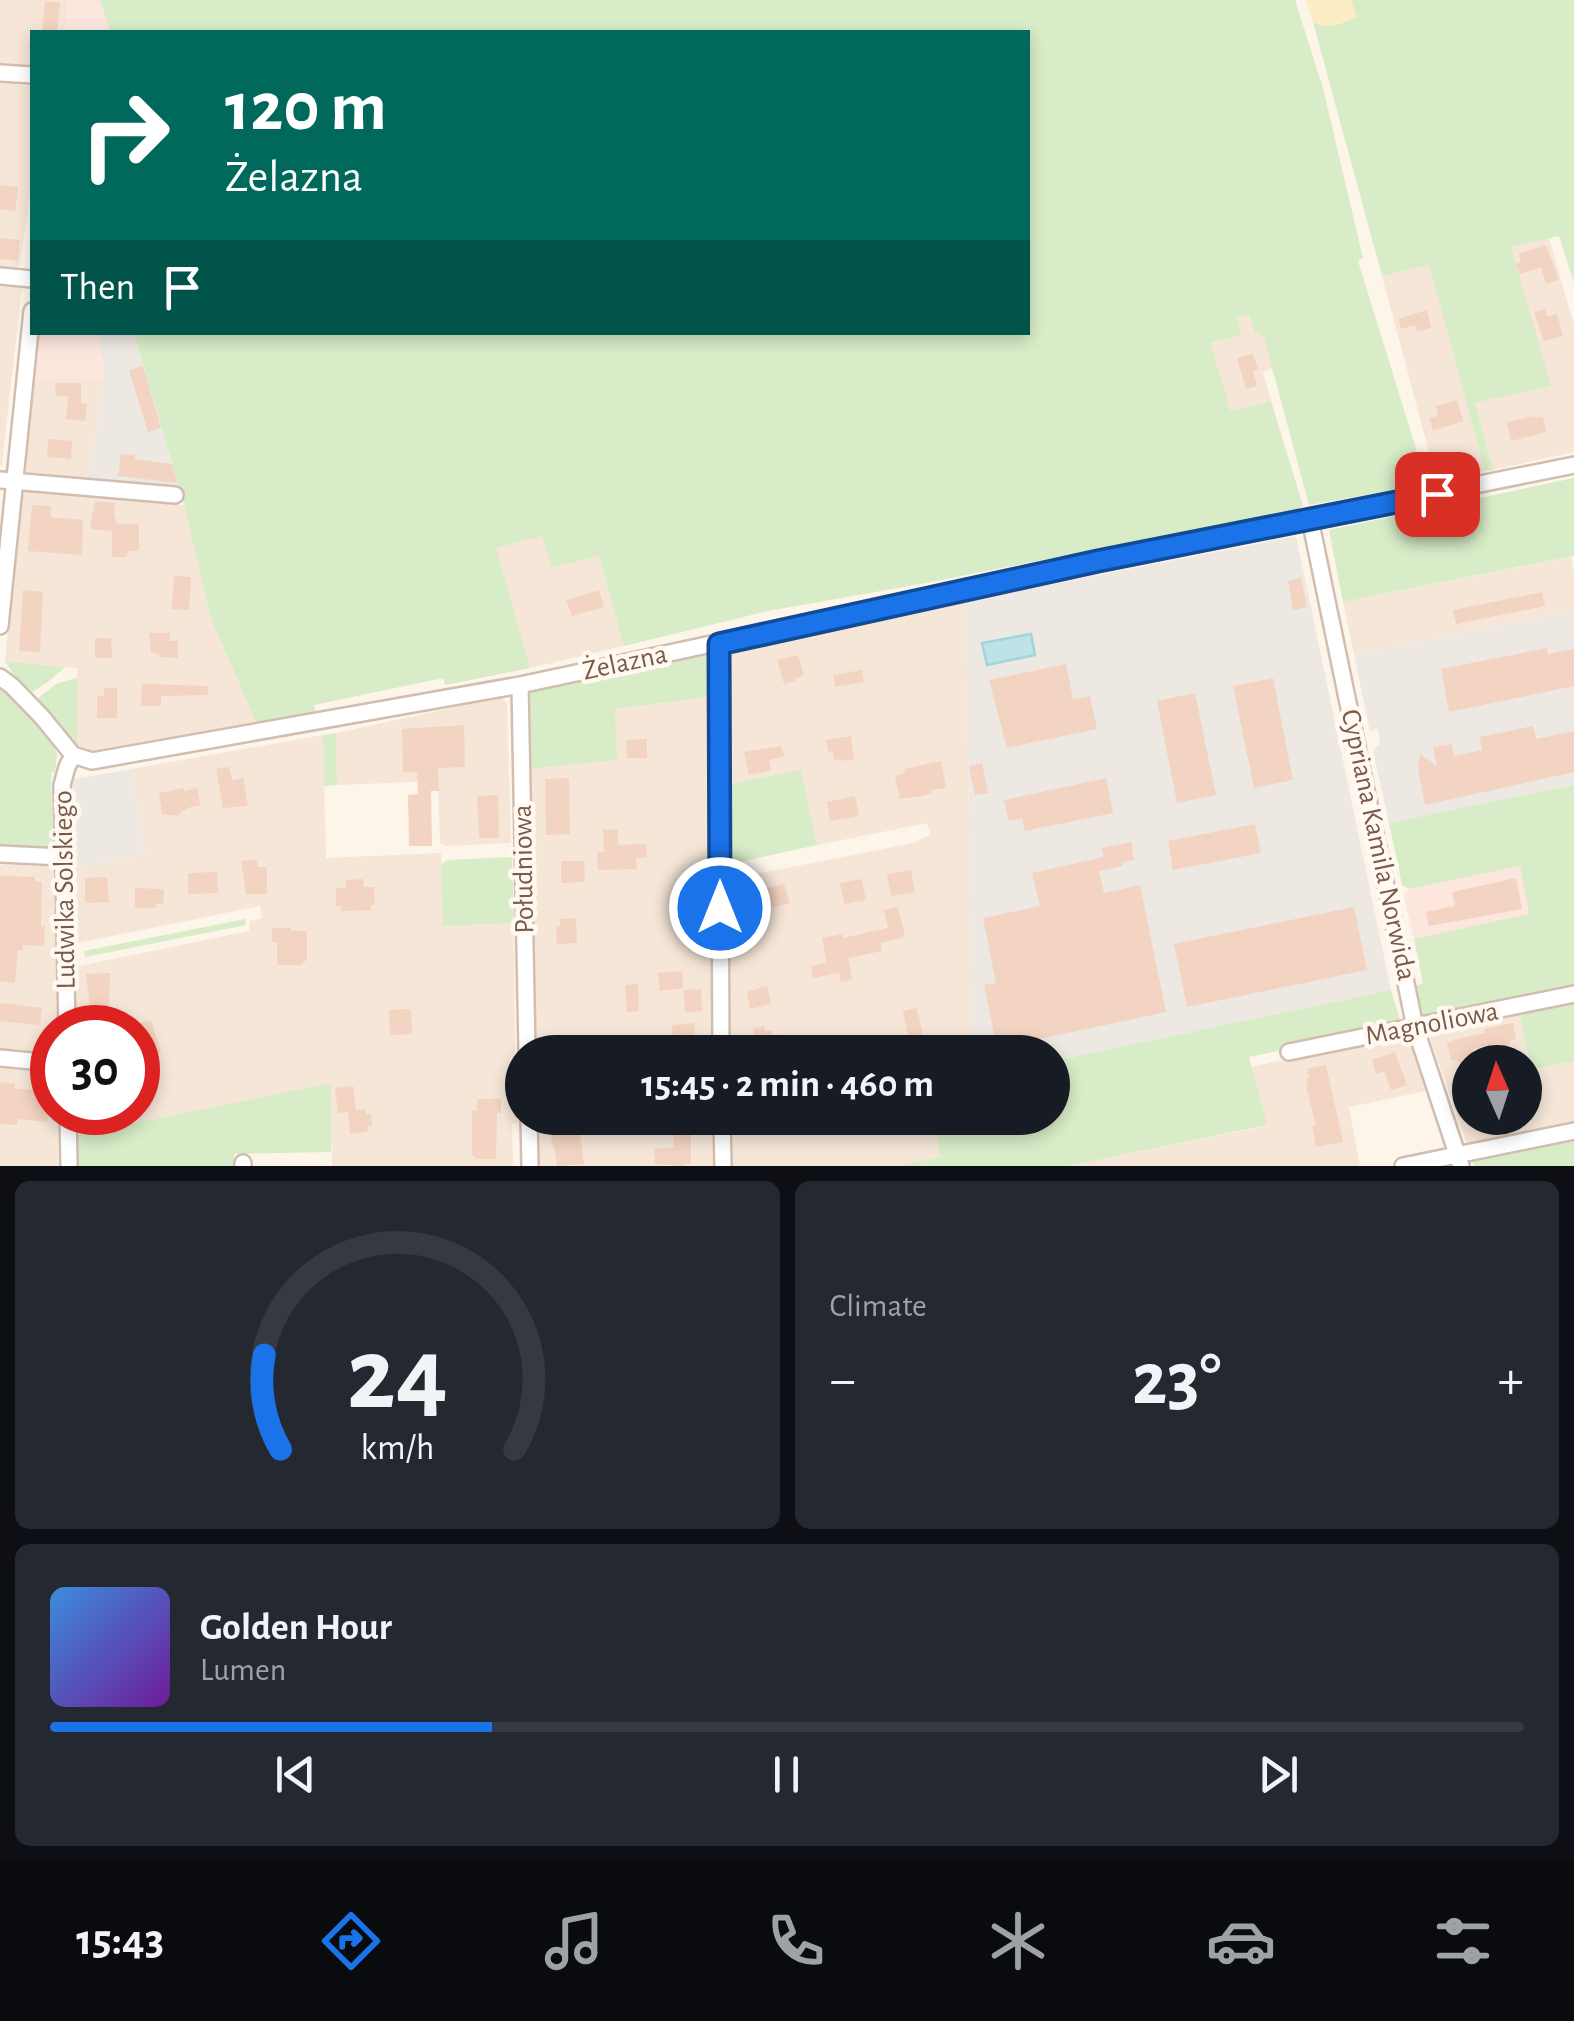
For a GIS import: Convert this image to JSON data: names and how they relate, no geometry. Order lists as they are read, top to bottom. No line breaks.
{"streets":{"street":["Żelazna","Cypriana Kamila Norwida","Południowa","Ludwika Solskiego","Magnoliowa"]},"crossings":[["Żelazna","Cypriana Kamila Norwida"],["Żelazna","Południowa"],["Żelazna","Ludwika Solskiego"],["Cypriana Kamila Norwida","Magnoliowa"]],"north":"top","page":{"turn":["120 m","Żelazna"],"then":"Then","limit":"30","trip":"15:45 · 2 min · 460 m","tile":"Climate","heat":["−","23°","+"],"song":["Golden Hour","Lumen"],"tabs":"15:43","gauge":["24","km/h"]}}
